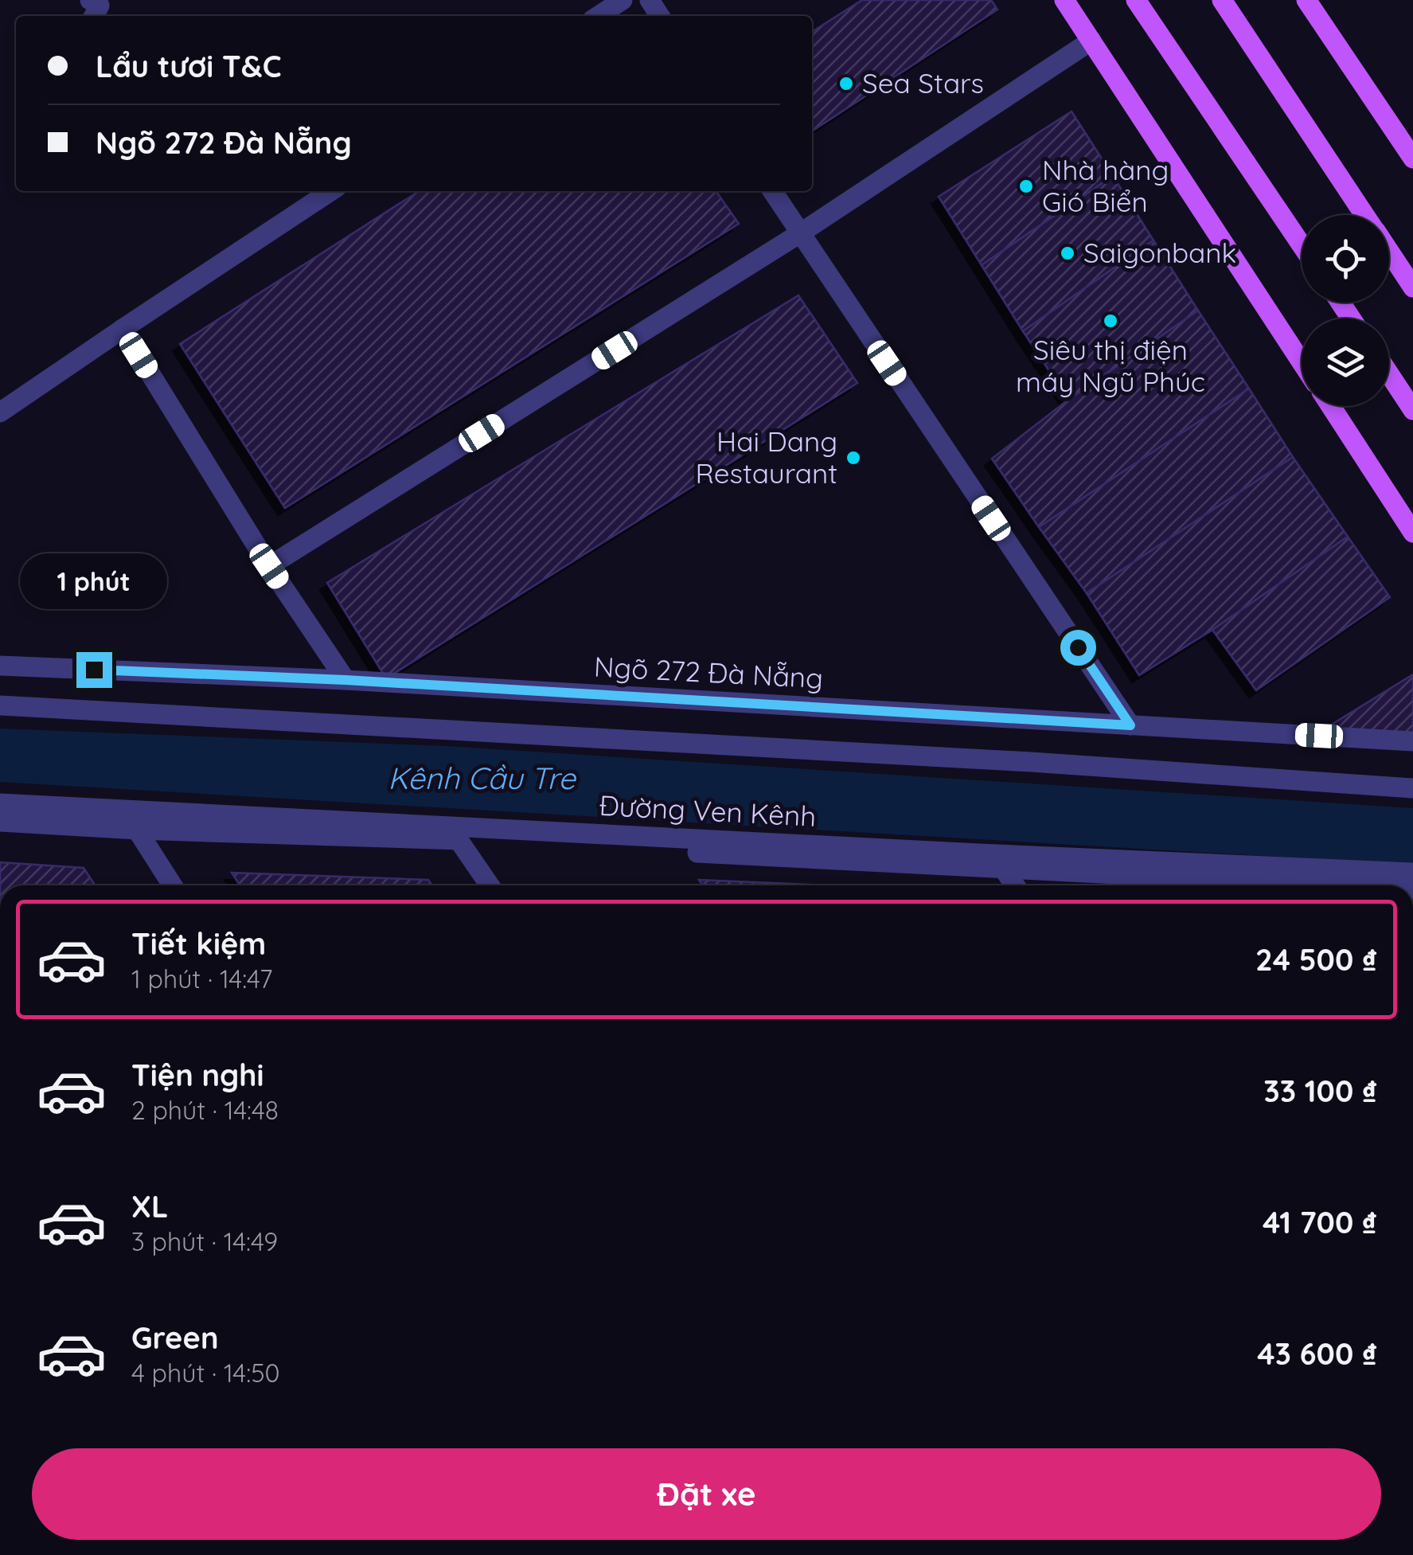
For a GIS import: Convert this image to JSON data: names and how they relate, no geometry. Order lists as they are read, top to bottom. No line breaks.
{"streets":{"street":["Ngõ 272 Đà Nẵng","Đường Ven Kênh"]},"water":["Kênh Cầu Tre"],"places":["Sea Stars","Nhà hàng Gió Biển","Saigonbank","Siêu thị điện máy Ngũ Phúc","Hai Dang Restaurant"],"page":{"banner":["Lẩu tươi T&C","Ngõ 272 Đà Nẵng"],"bubble":"1 phút","list":[{"name":"Tiết kiệm","note":"1 phút · 14:47","value":"24 500 ₫"},{"name":"Tiện nghi","note":"2 phút · 14:48","value":"33 100 ₫"},{"name":"XL","note":"3 phút · 14:49","value":"41 700 ₫"},{"name":"Green","note":"4 phút · 14:50","value":"43 600 ₫"}],"buttons":"Đặt xe"}}
